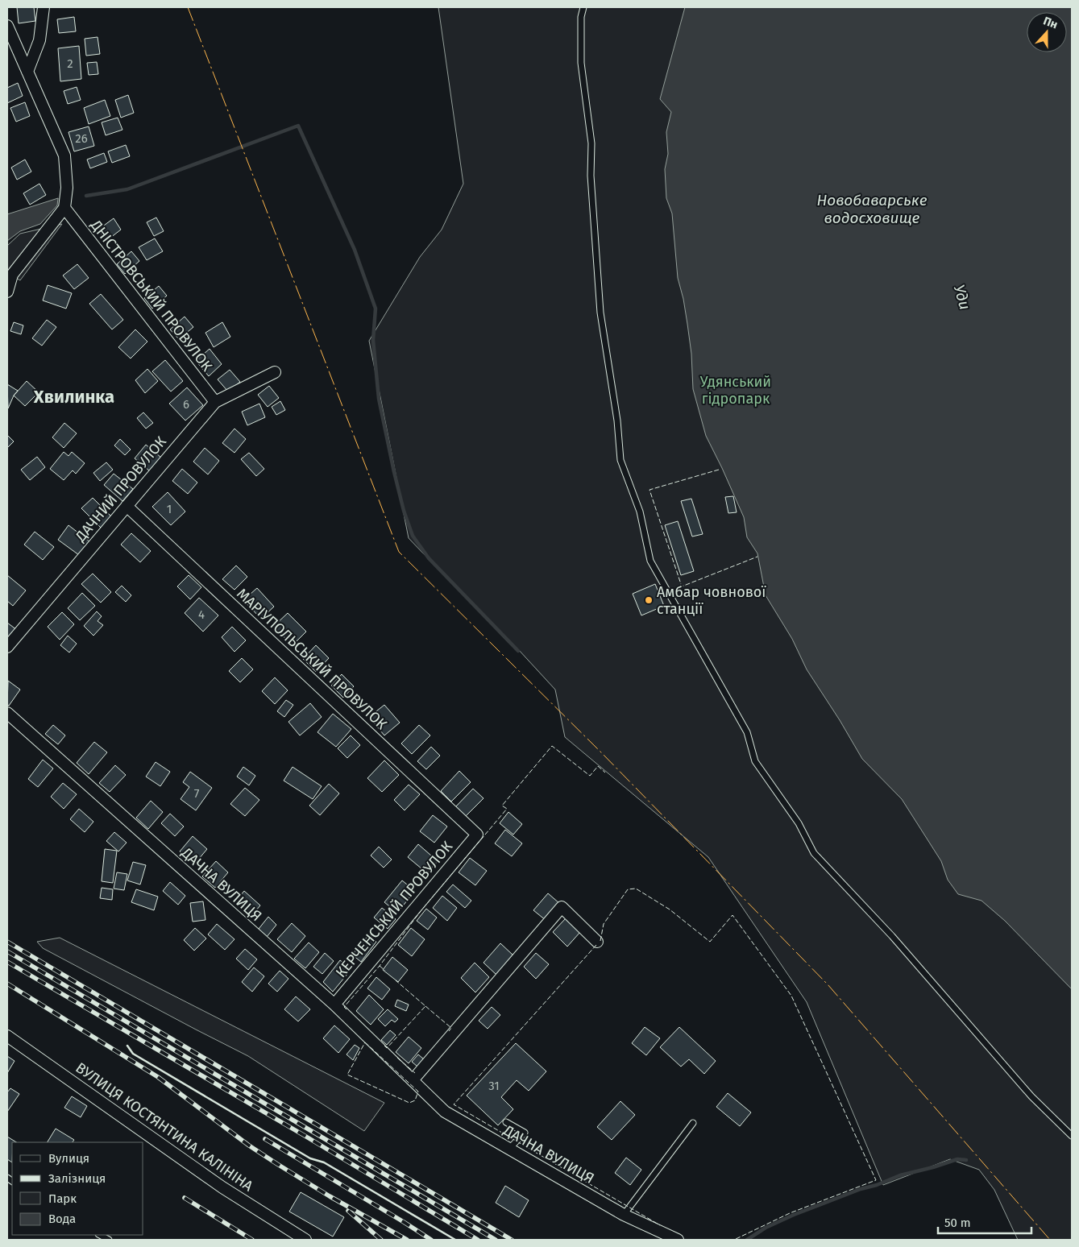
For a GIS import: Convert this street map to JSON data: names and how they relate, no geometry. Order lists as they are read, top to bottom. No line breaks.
{"streets":{"street":["ДНІСТРОВСЬКИЙ ПРОВУЛОК","ДАЧНИЙ ПРОВУЛОК","МАРІУПОЛЬСЬКИЙ ПРОВУЛОК","ДАЧНА ВУЛИЦЯ","КЕРЧЕНСЬКИЙ ПРОВУЛОК","ВУЛИЦЯ КОСТЯНТИНА КАЛІНІНА"]},"crossings":[["ДНІСТРОВСЬКИЙ ПРОВУЛОК","ДАЧНИЙ ПРОВУЛОК"],["ДАЧНИЙ ПРОВУЛОК","МАРІУПОЛЬСЬКИЙ ПРОВУЛОК"],["МАРІУПОЛЬСЬКИЙ ПРОВУЛОК","КЕРЧЕНСЬКИЙ ПРОВУЛОК"],["ДАЧНА ВУЛИЦЯ","КЕРЧЕНСЬКИЙ ПРОВУЛОК"]],"districts":["Хвилинка"],"water":["Новобаварське водосховище","Уди"],"parks":["Удянський гідропарк"],"places":["Амбар човнової станції"],"house_numbers":["2","26","6","1","4","7","31"],"legend":["Вулиця","Залізниця","Парк","Вода"],"scale_bar":"50 m","north":"top"}
